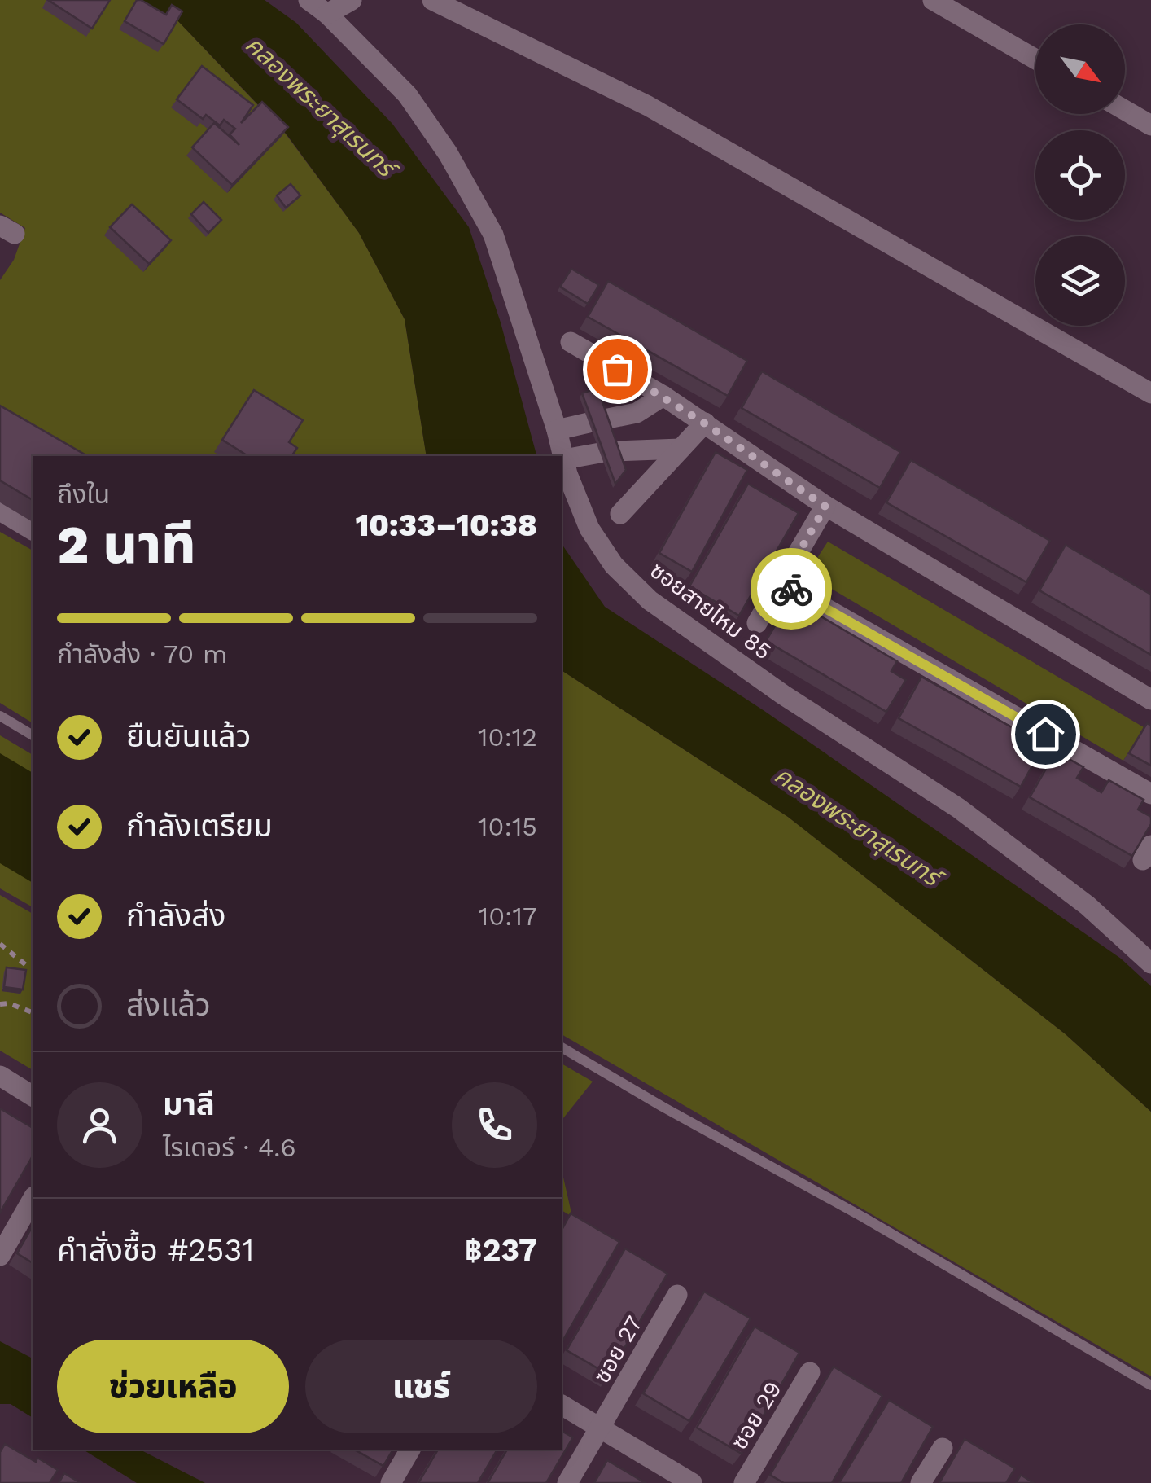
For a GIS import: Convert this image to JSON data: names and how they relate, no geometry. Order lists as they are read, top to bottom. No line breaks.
{"streets":{"street":["ซอยสายไหม 85","ซอย 27","ซอย 29"]},"water":["คลองพระยาสุเรนทร์"],"north":"bottom right","page":{"heading":["2 นาที","ถึงใน","10:33–10:38"],"panel":["มาลี","ไรเดอร์ · 4.6","คำสั่งซื้อ #2531","฿237"],"bar":"กำลังส่ง · 70 m","list":[["ยืนยันแล้ว","10:12"],["กำลังเตรียม","10:15"],["กำลังส่ง","10:17"],"ส่งแล้ว"],"buttons":["ช่วยเหลือ","แชร์"]}}
